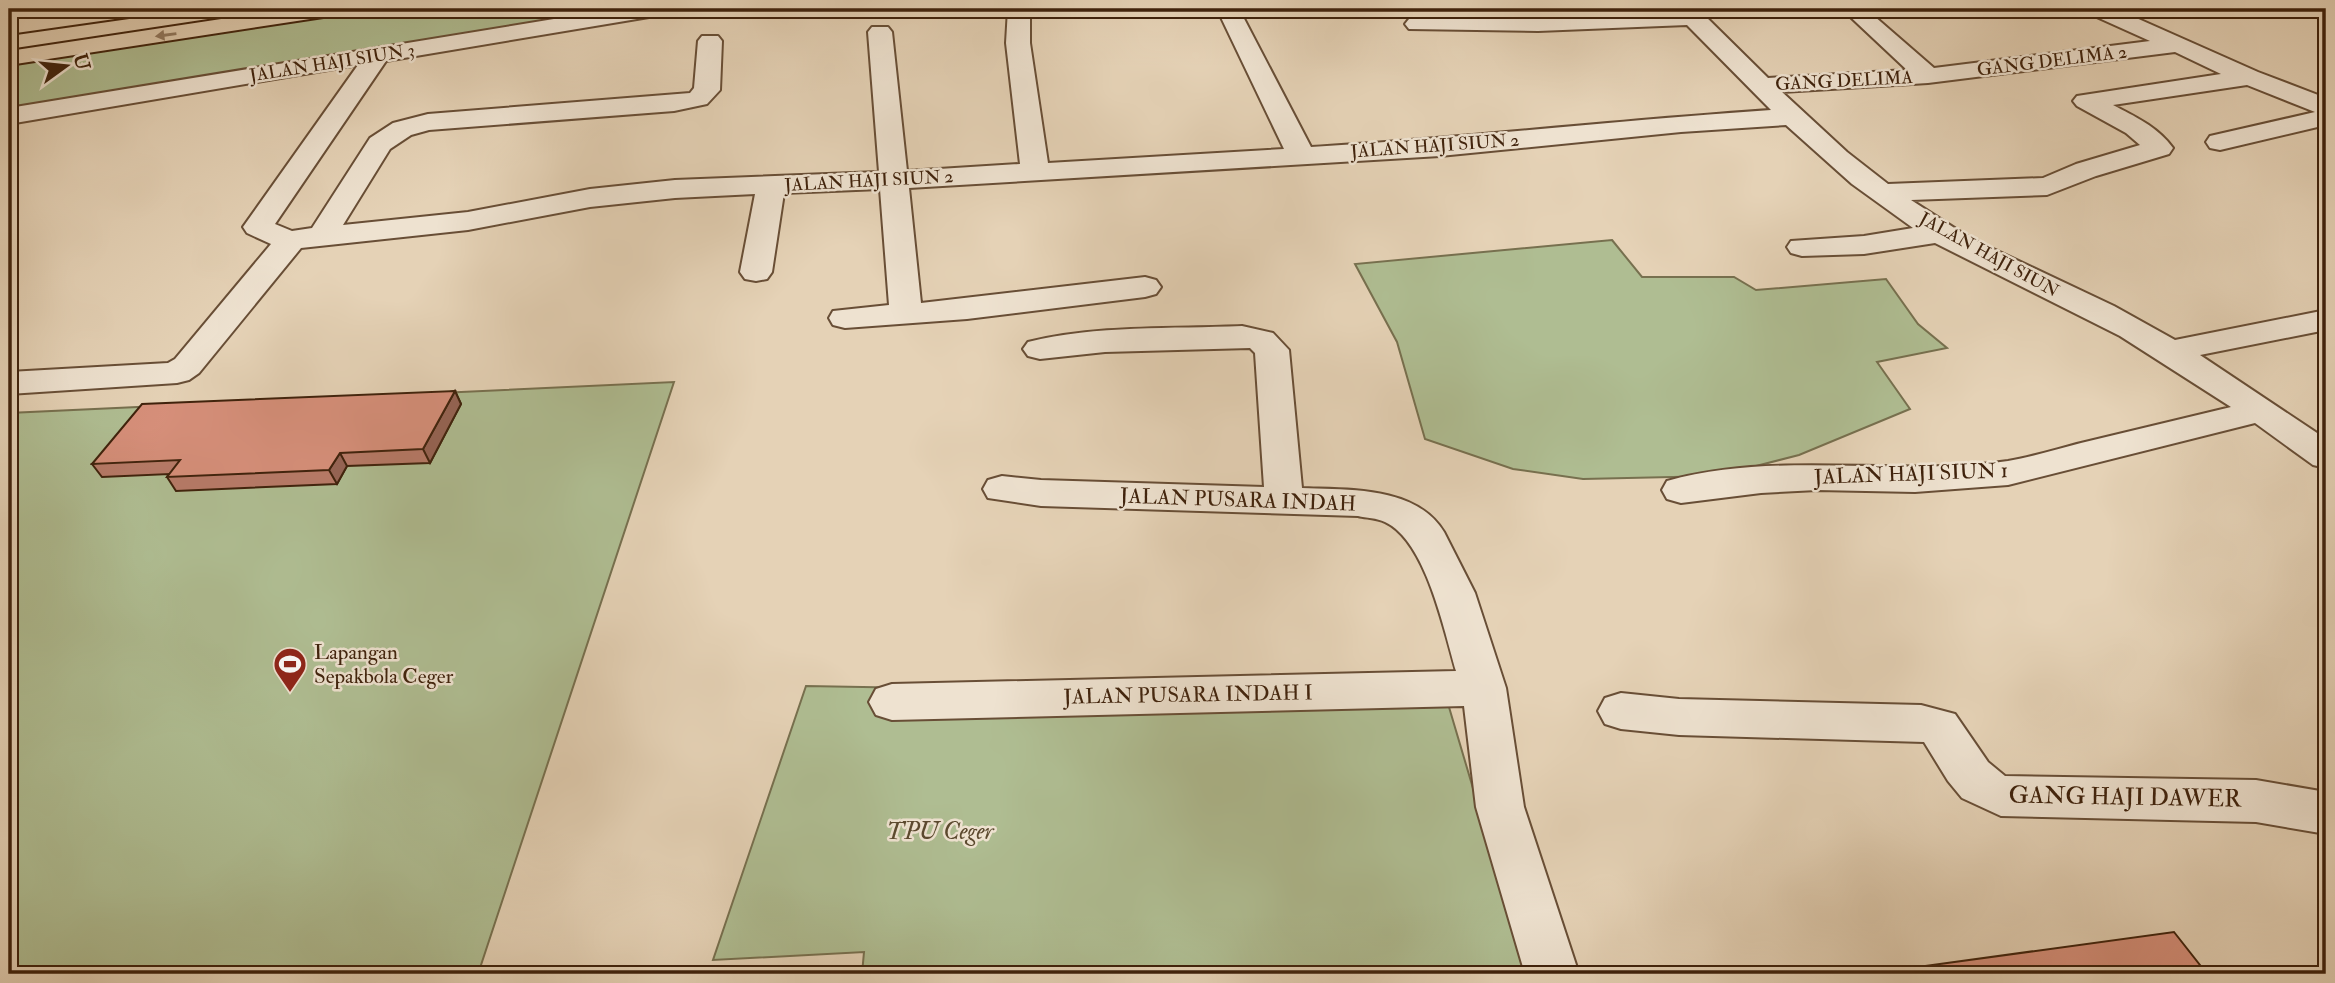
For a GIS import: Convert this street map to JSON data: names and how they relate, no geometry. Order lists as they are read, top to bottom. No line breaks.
{"streets":{"street":["GANG DELIMA 2","JALAN HAJI SIUN 3","GANG DELIMA","JALAN HAJI SIUN 2","JALAN HAJI SIUN","JALAN HAJI SIUN 1","JALAN PUSARA INDAH","JALAN PUSARA INDAH I","GANG HAJI DAWER"]},"crossings":[["GANG DELIMA 2","GANG DELIMA"],["GANG DELIMA","JALAN HAJI SIUN"],["JALAN HAJI SIUN 2","JALAN HAJI SIUN"],["JALAN HAJI SIUN","JALAN HAJI SIUN 1"],["JALAN PUSARA INDAH","JALAN PUSARA INDAH I"]],"parks":["TPU Ceger"],"places":{"sports":["Lapangan Sepakbola Ceger"]},"north":"right"}
